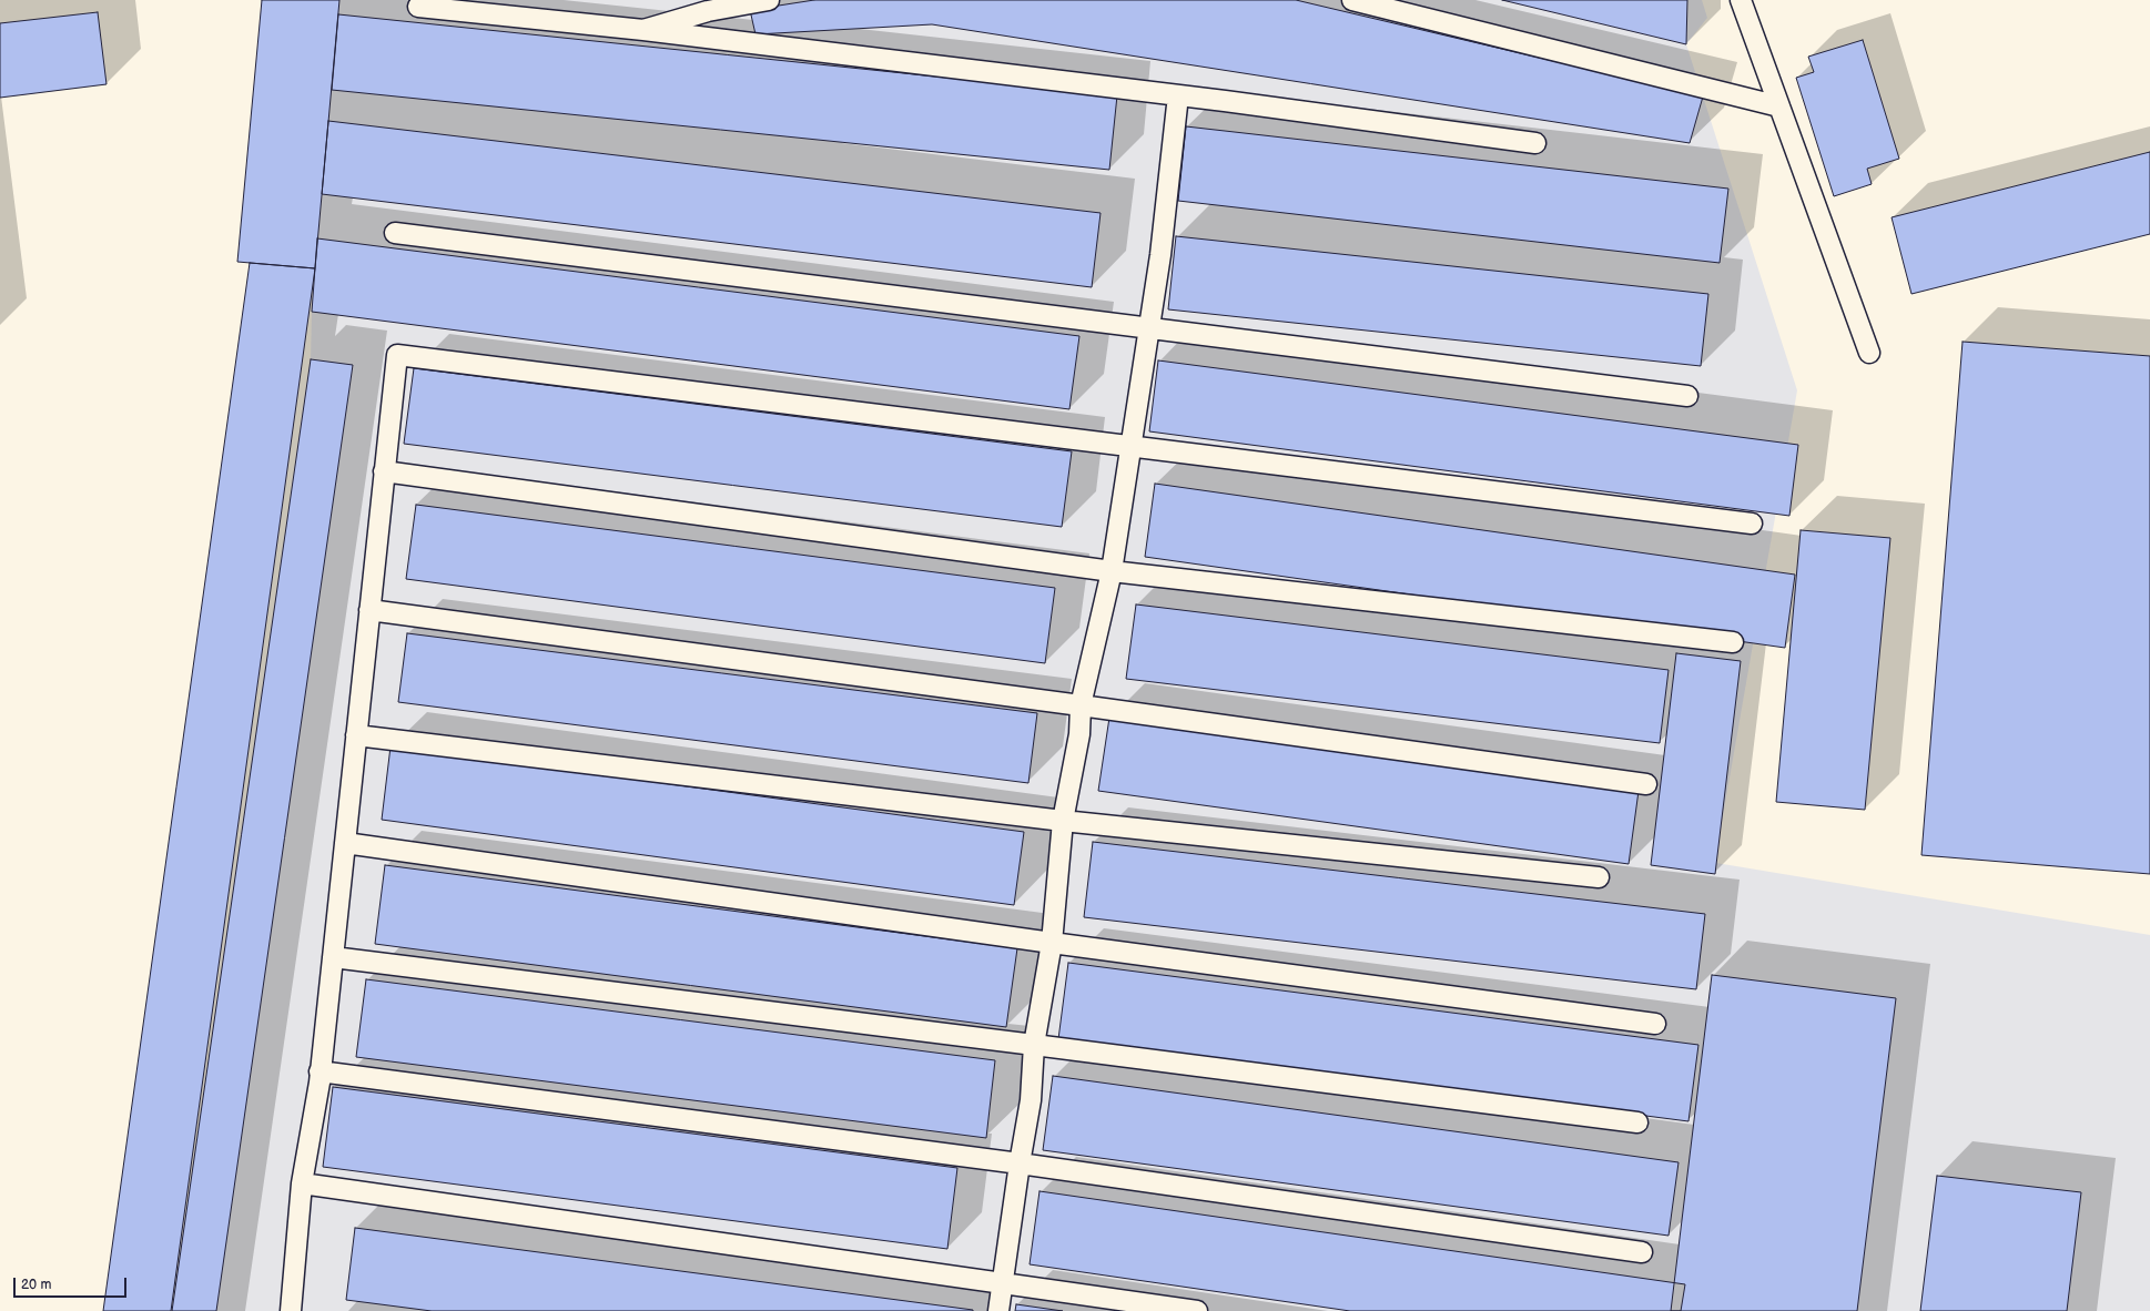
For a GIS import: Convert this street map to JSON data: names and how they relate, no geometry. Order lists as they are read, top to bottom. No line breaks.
{"scale_bar":"20 m"}
